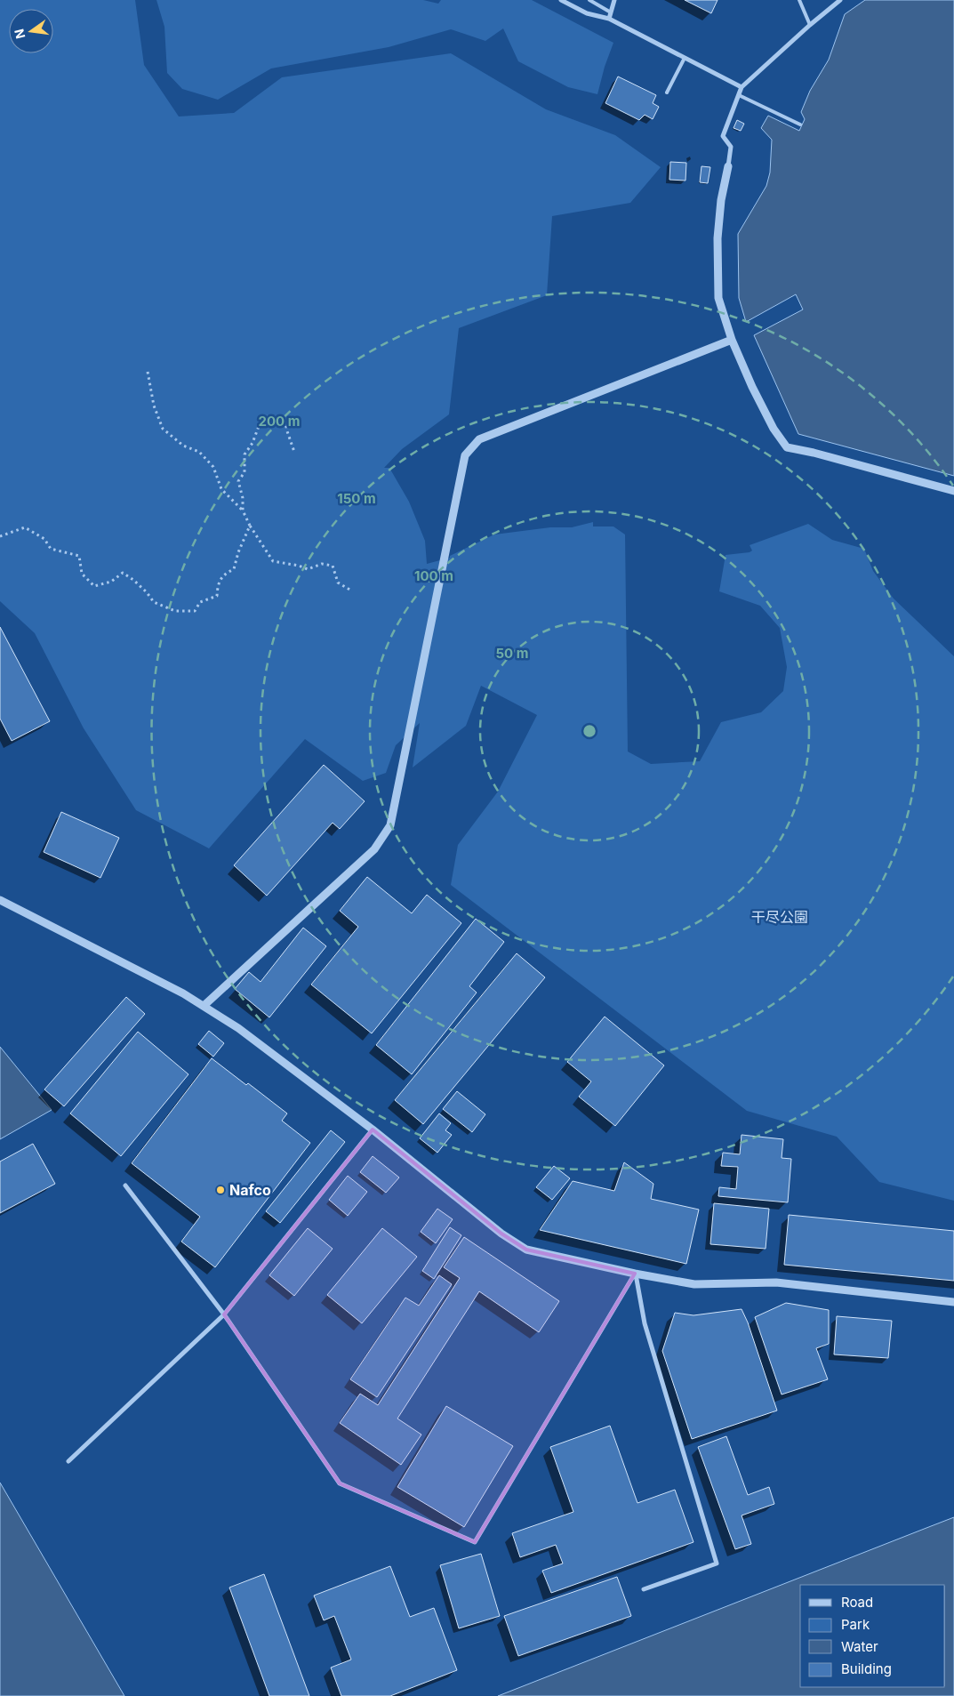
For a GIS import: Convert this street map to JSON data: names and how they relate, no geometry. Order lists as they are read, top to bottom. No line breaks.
{"parks":["干尽公園"],"places":["Nafco"],"legend":["Road","Park","Water","Building"],"north":"left","rings":["200 m","150 m","100 m","50 m"]}
